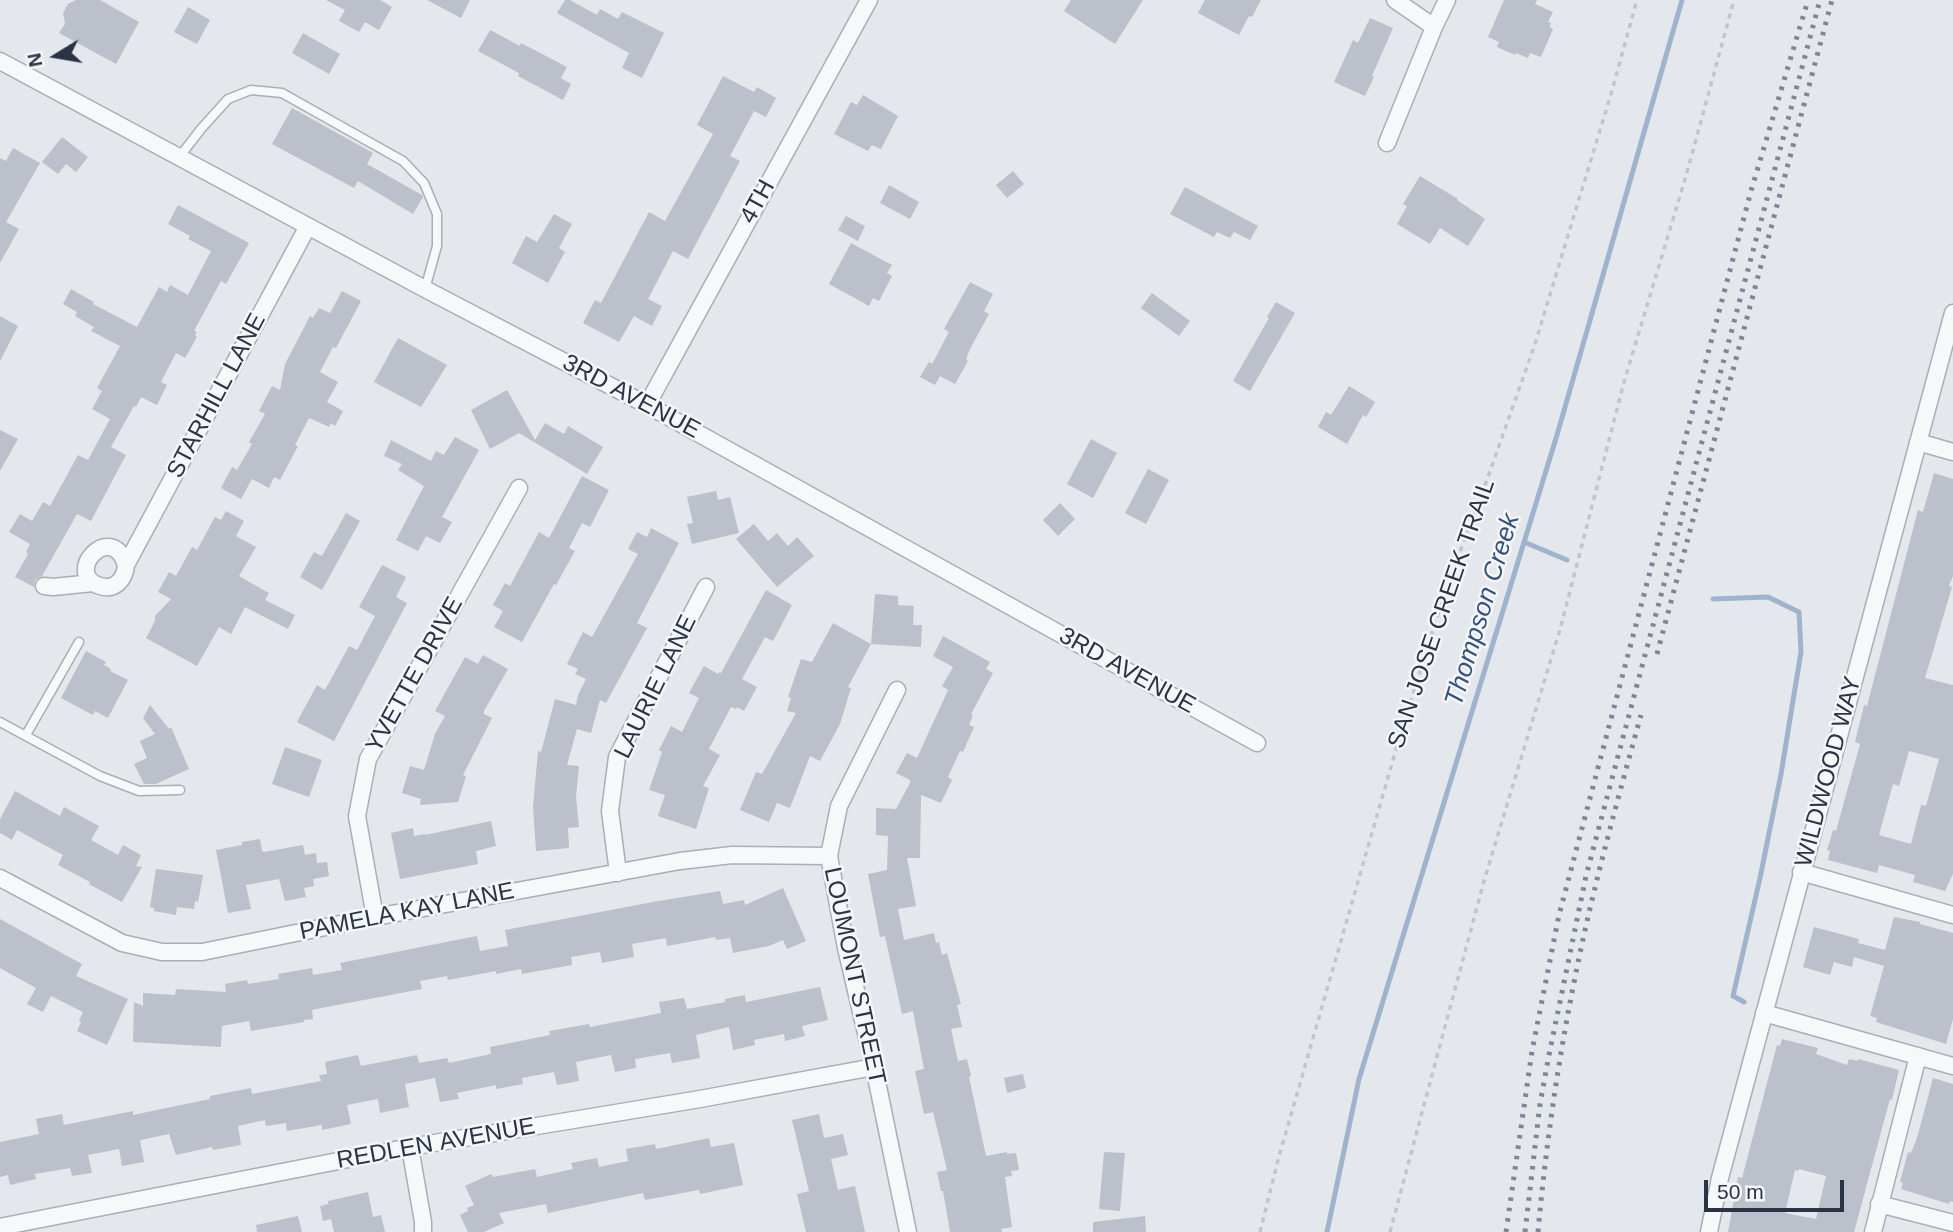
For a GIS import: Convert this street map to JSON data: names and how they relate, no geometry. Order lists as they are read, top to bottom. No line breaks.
{"streets":{"street":["4TH","STARHILL LANE","3RD AVENUE","YVETTE DRIVE","LAURIE LANE","WILDWOOD WAY","PAMELA KAY LANE","LOUMONT STREET","REDLEN AVENUE"],"path":["SAN JOSE CREEK TRAIL"]},"crossings":[["4TH","3RD AVENUE"],["STARHILL LANE","3RD AVENUE"],["YVETTE DRIVE","PAMELA KAY LANE"],["LAURIE LANE","PAMELA KAY LANE"],["PAMELA KAY LANE","LOUMONT STREET"],["LOUMONT STREET","REDLEN AVENUE"]],"water":["Thompson Creek"],"scale_bar":"50 m","north":"left"}
